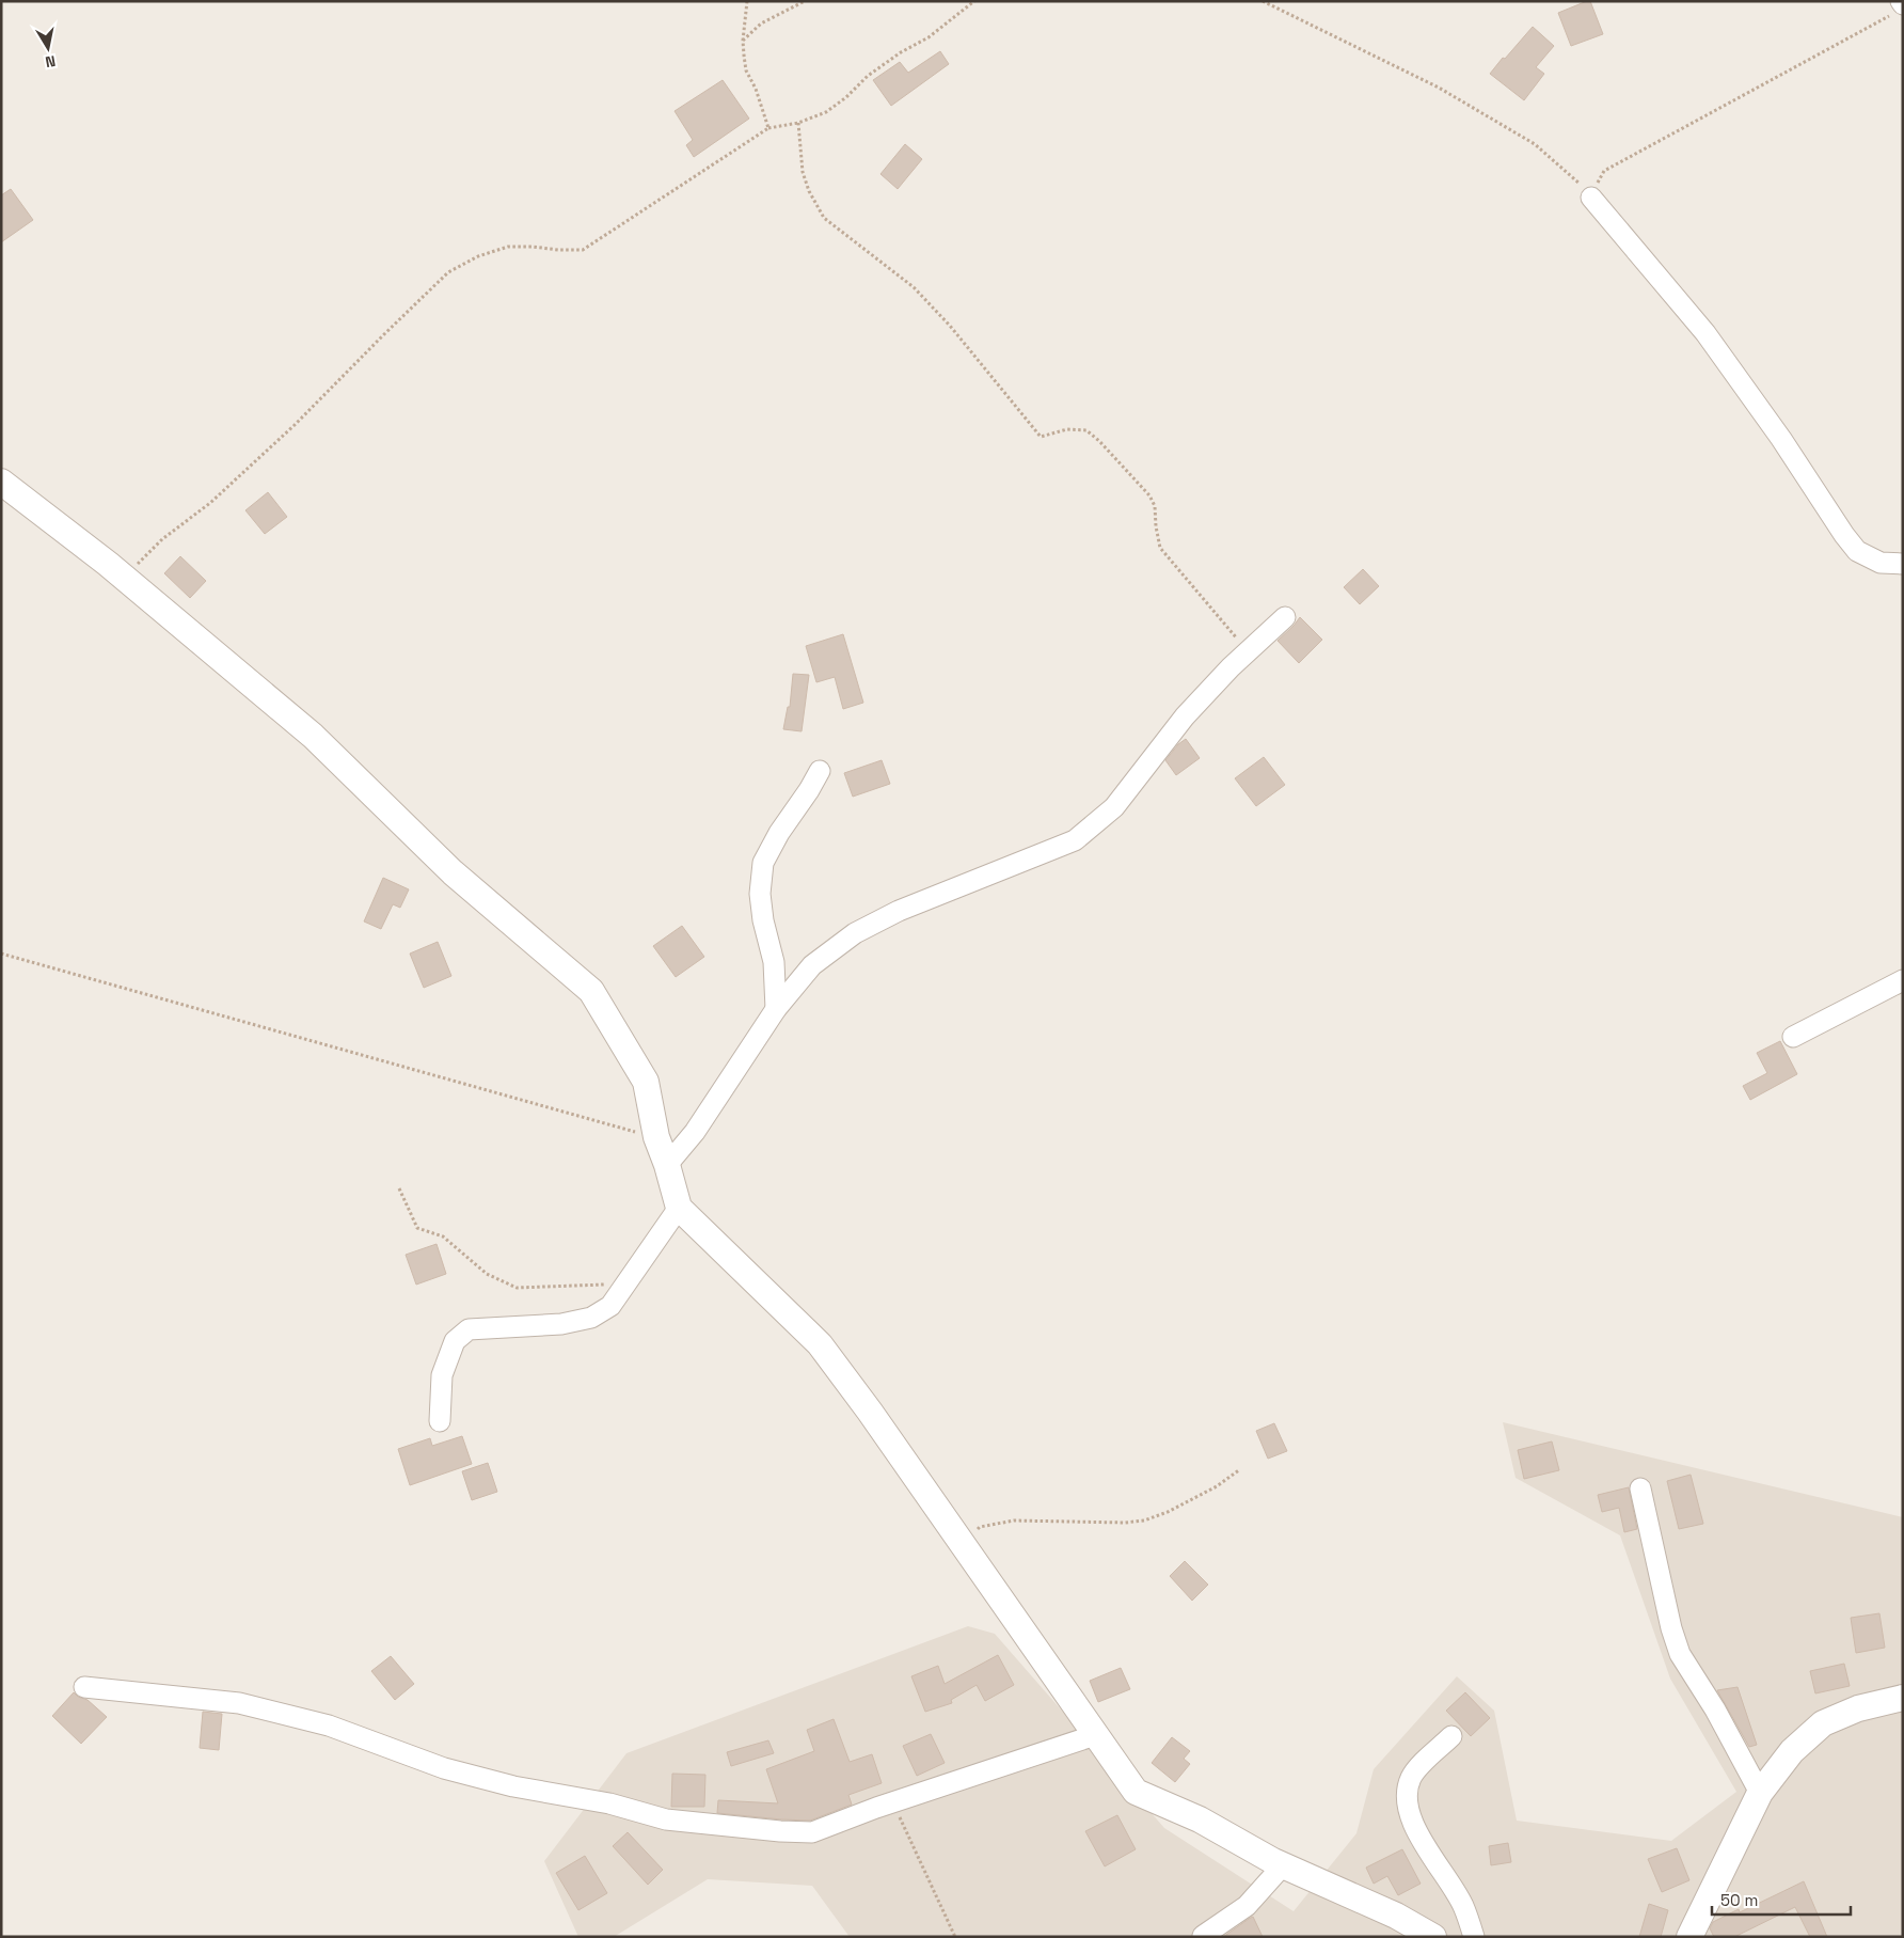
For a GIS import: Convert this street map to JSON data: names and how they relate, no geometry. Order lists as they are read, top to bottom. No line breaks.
{"scale_bar":"50 m","north":"bottom"}
